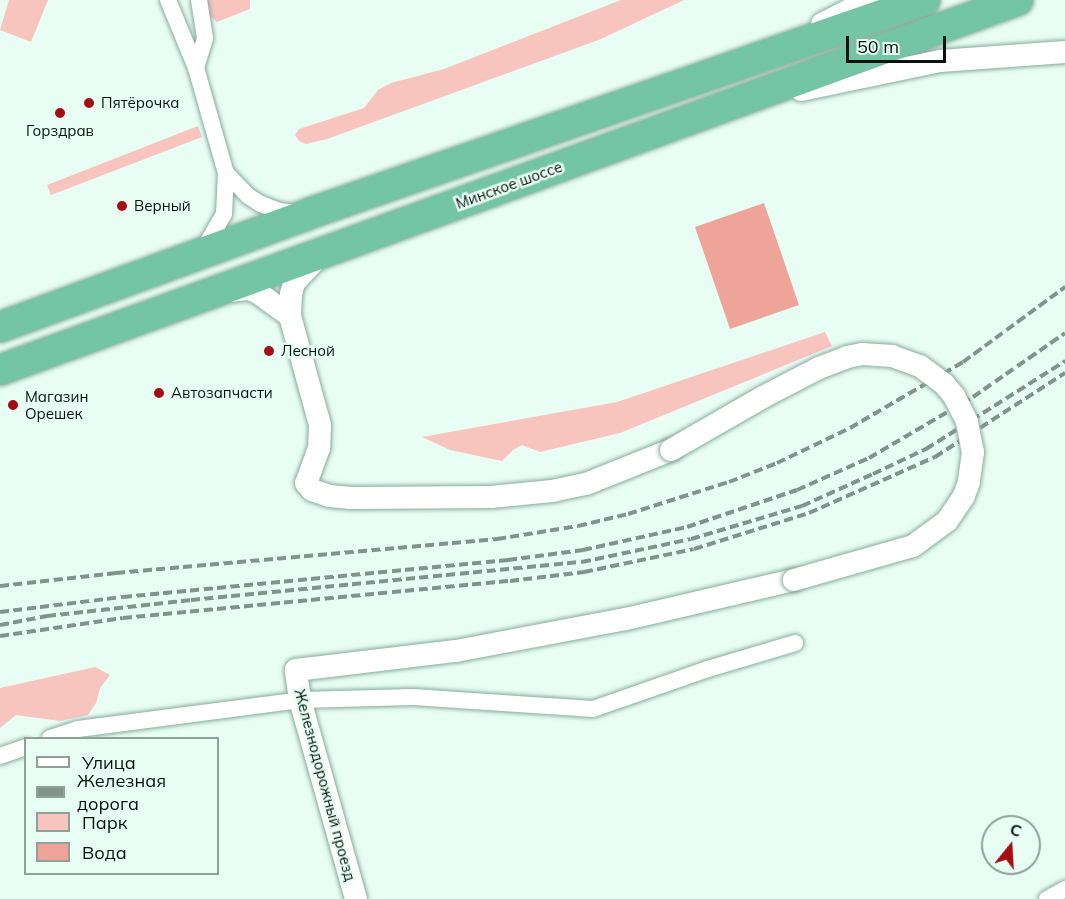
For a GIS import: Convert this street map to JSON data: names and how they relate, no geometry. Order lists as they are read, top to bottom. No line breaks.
{"streets":{"highway":["Минское шоссе"],"street":["Железнодорожный проезд"]},"places":["Пятёрочка","Горздрав","Верный","Лесной","Автозапчасти","Магазин Орешек"],"legend":["Улица","Железная дорога","Парк","Вода"],"scale_bar":"50 m","north":"top"}
